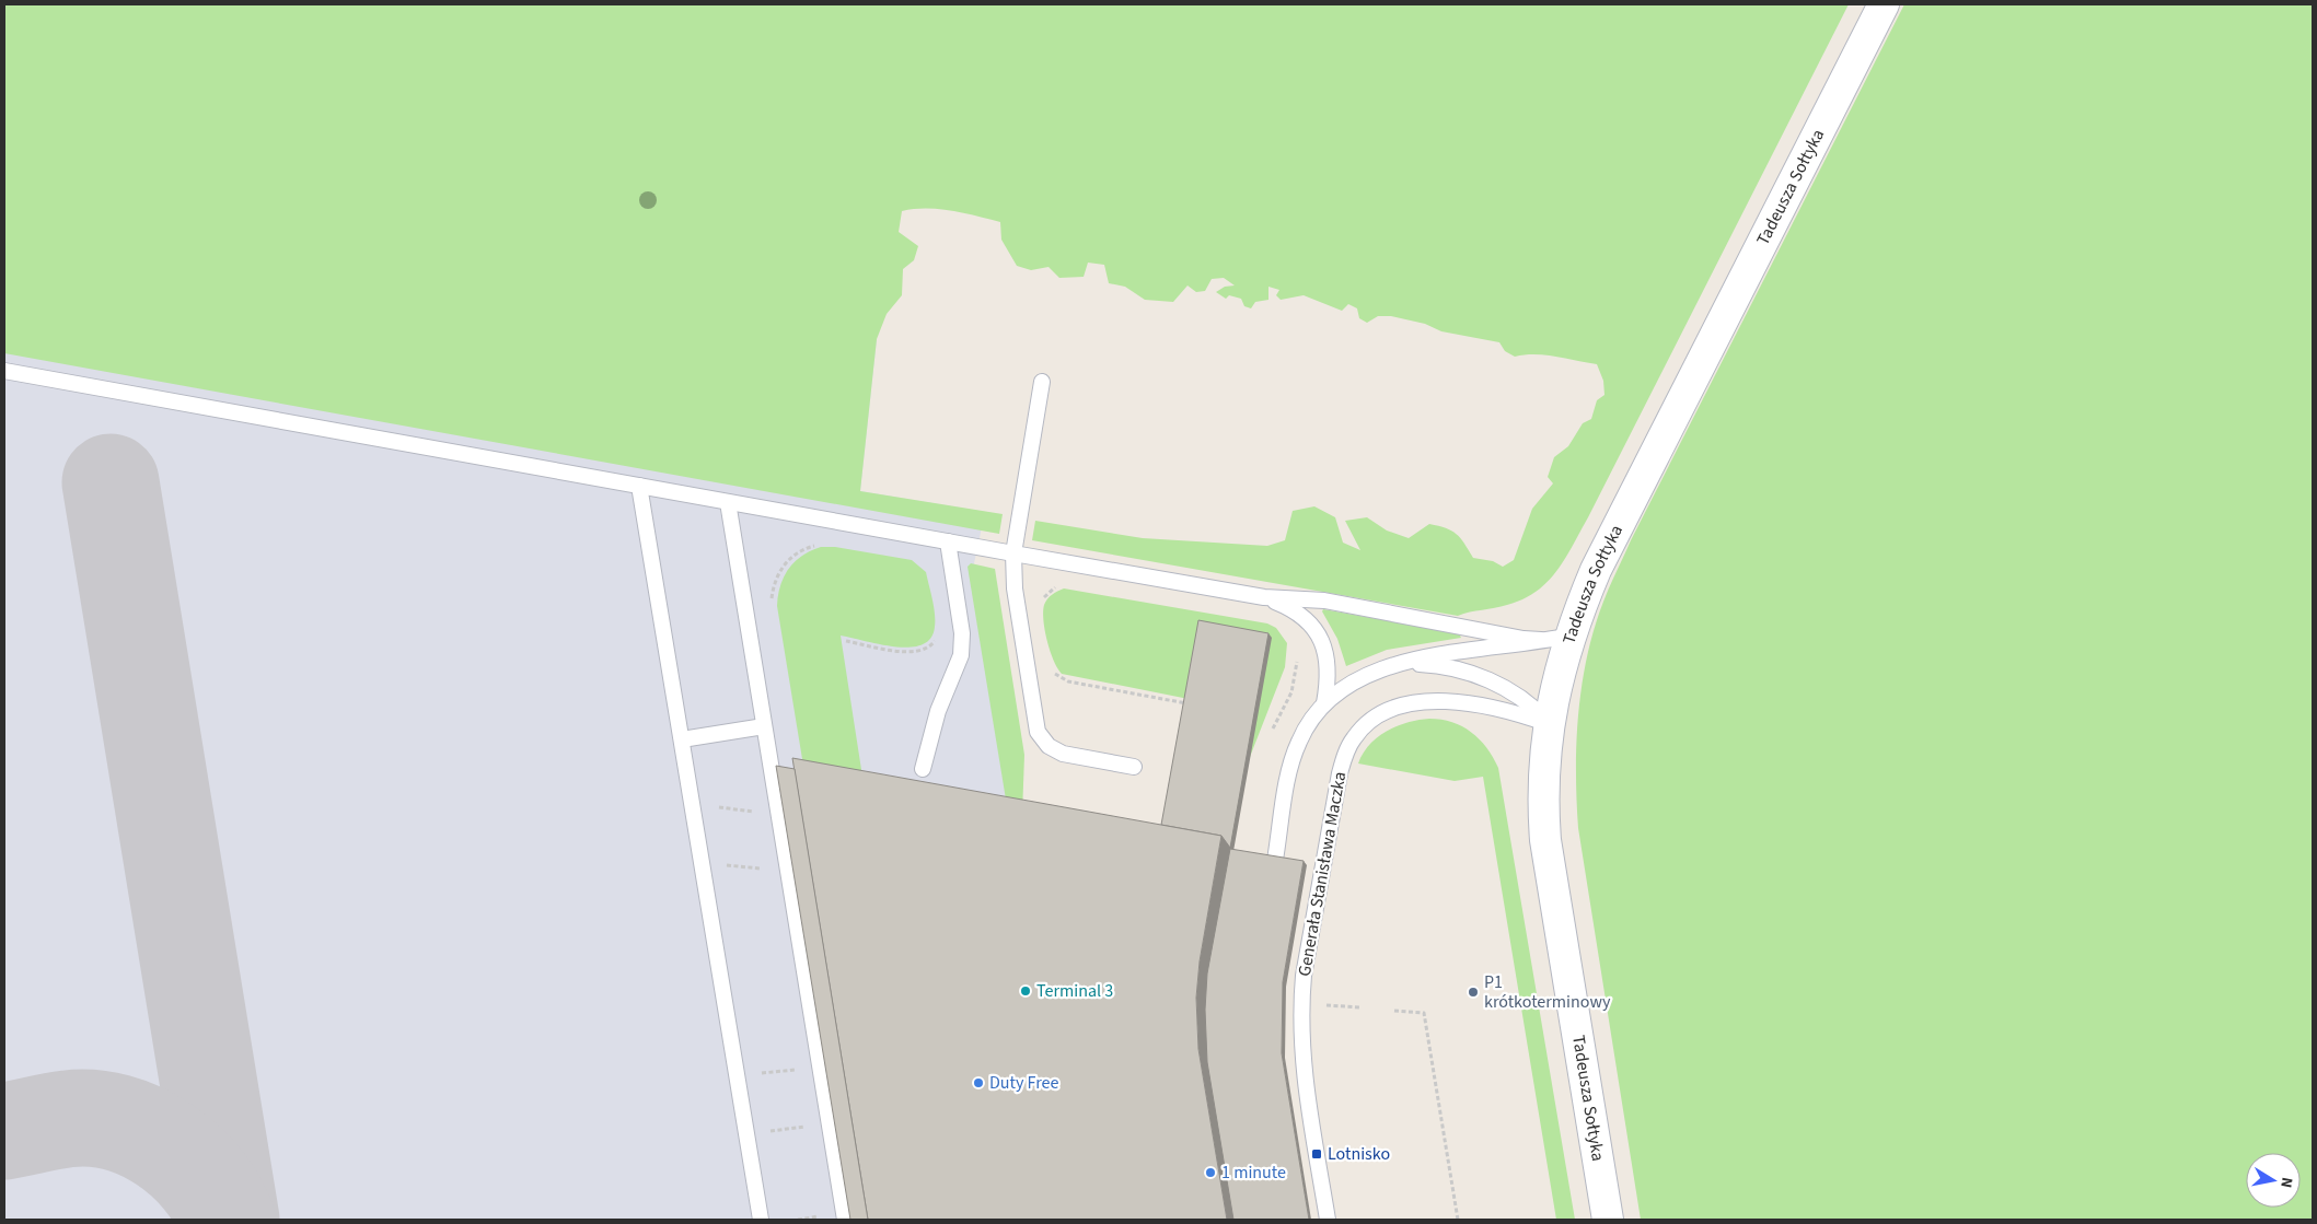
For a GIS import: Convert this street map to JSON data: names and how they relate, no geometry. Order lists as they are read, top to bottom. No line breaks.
{"streets":{"street":["Tadeusza Sołtyka"],"lane":["Generała Stanisława Maczka"]},"crossings":[["Tadeusza Sołtyka","Generała Stanisława Maczka"]],"places":{"other":["Terminal 3","P1 krótkoterminowy","Duty Free","1 minute"],"transit":["Lotnisko"]},"north":"right"}
